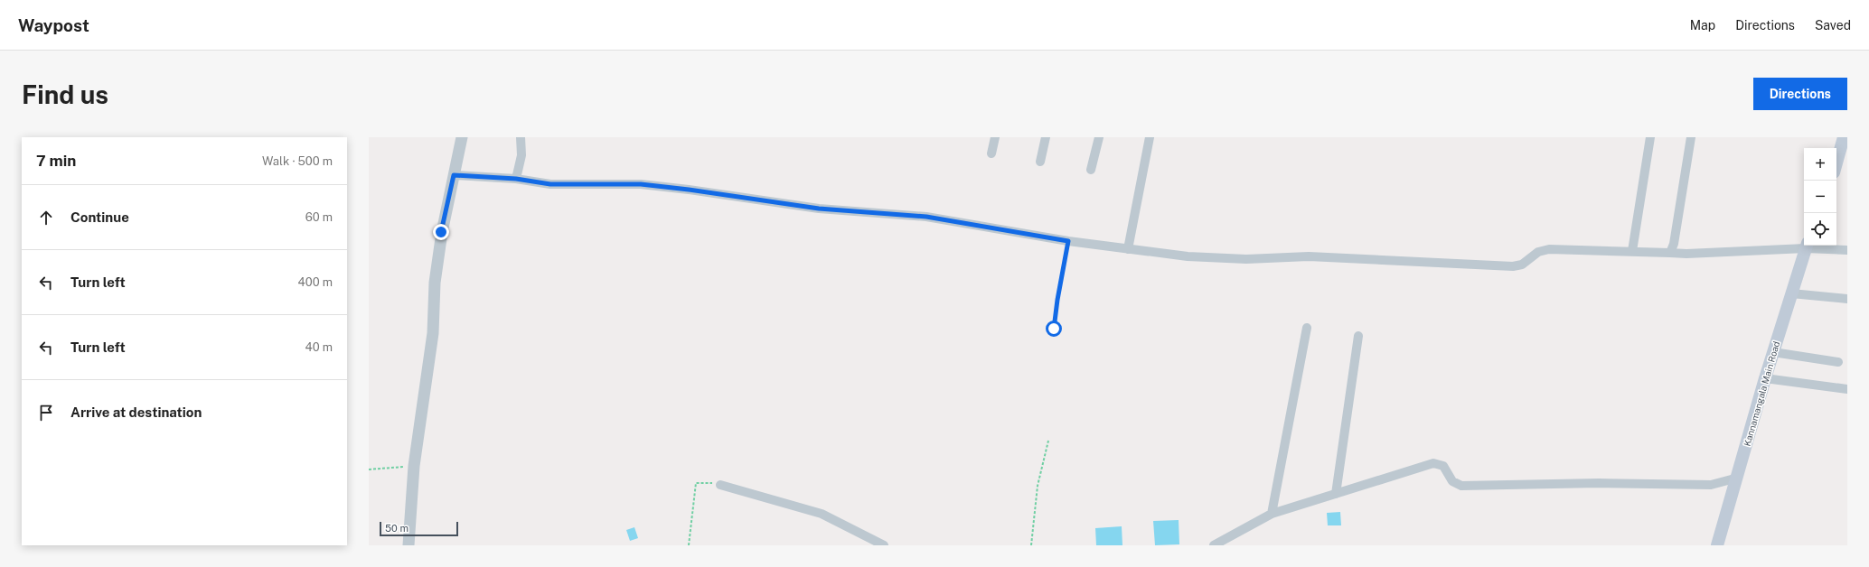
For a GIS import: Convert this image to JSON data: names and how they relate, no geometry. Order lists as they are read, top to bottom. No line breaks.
{"streets":{"main road":["Kannamangala Main Road"]},"scale_bar":"50 m","page":{"header":"Waypost","nav":["Map","Directions","Saved"],"buttons":"Directions","title":"Find us","heading":["7 min","Walk · 500 m"],"map_buttons":["+","−"],"list":[["Continue","60 m"],["Turn left","400 m"],["Turn left","40 m"],"Arrive at destination"],"scale":"50 m"}}
